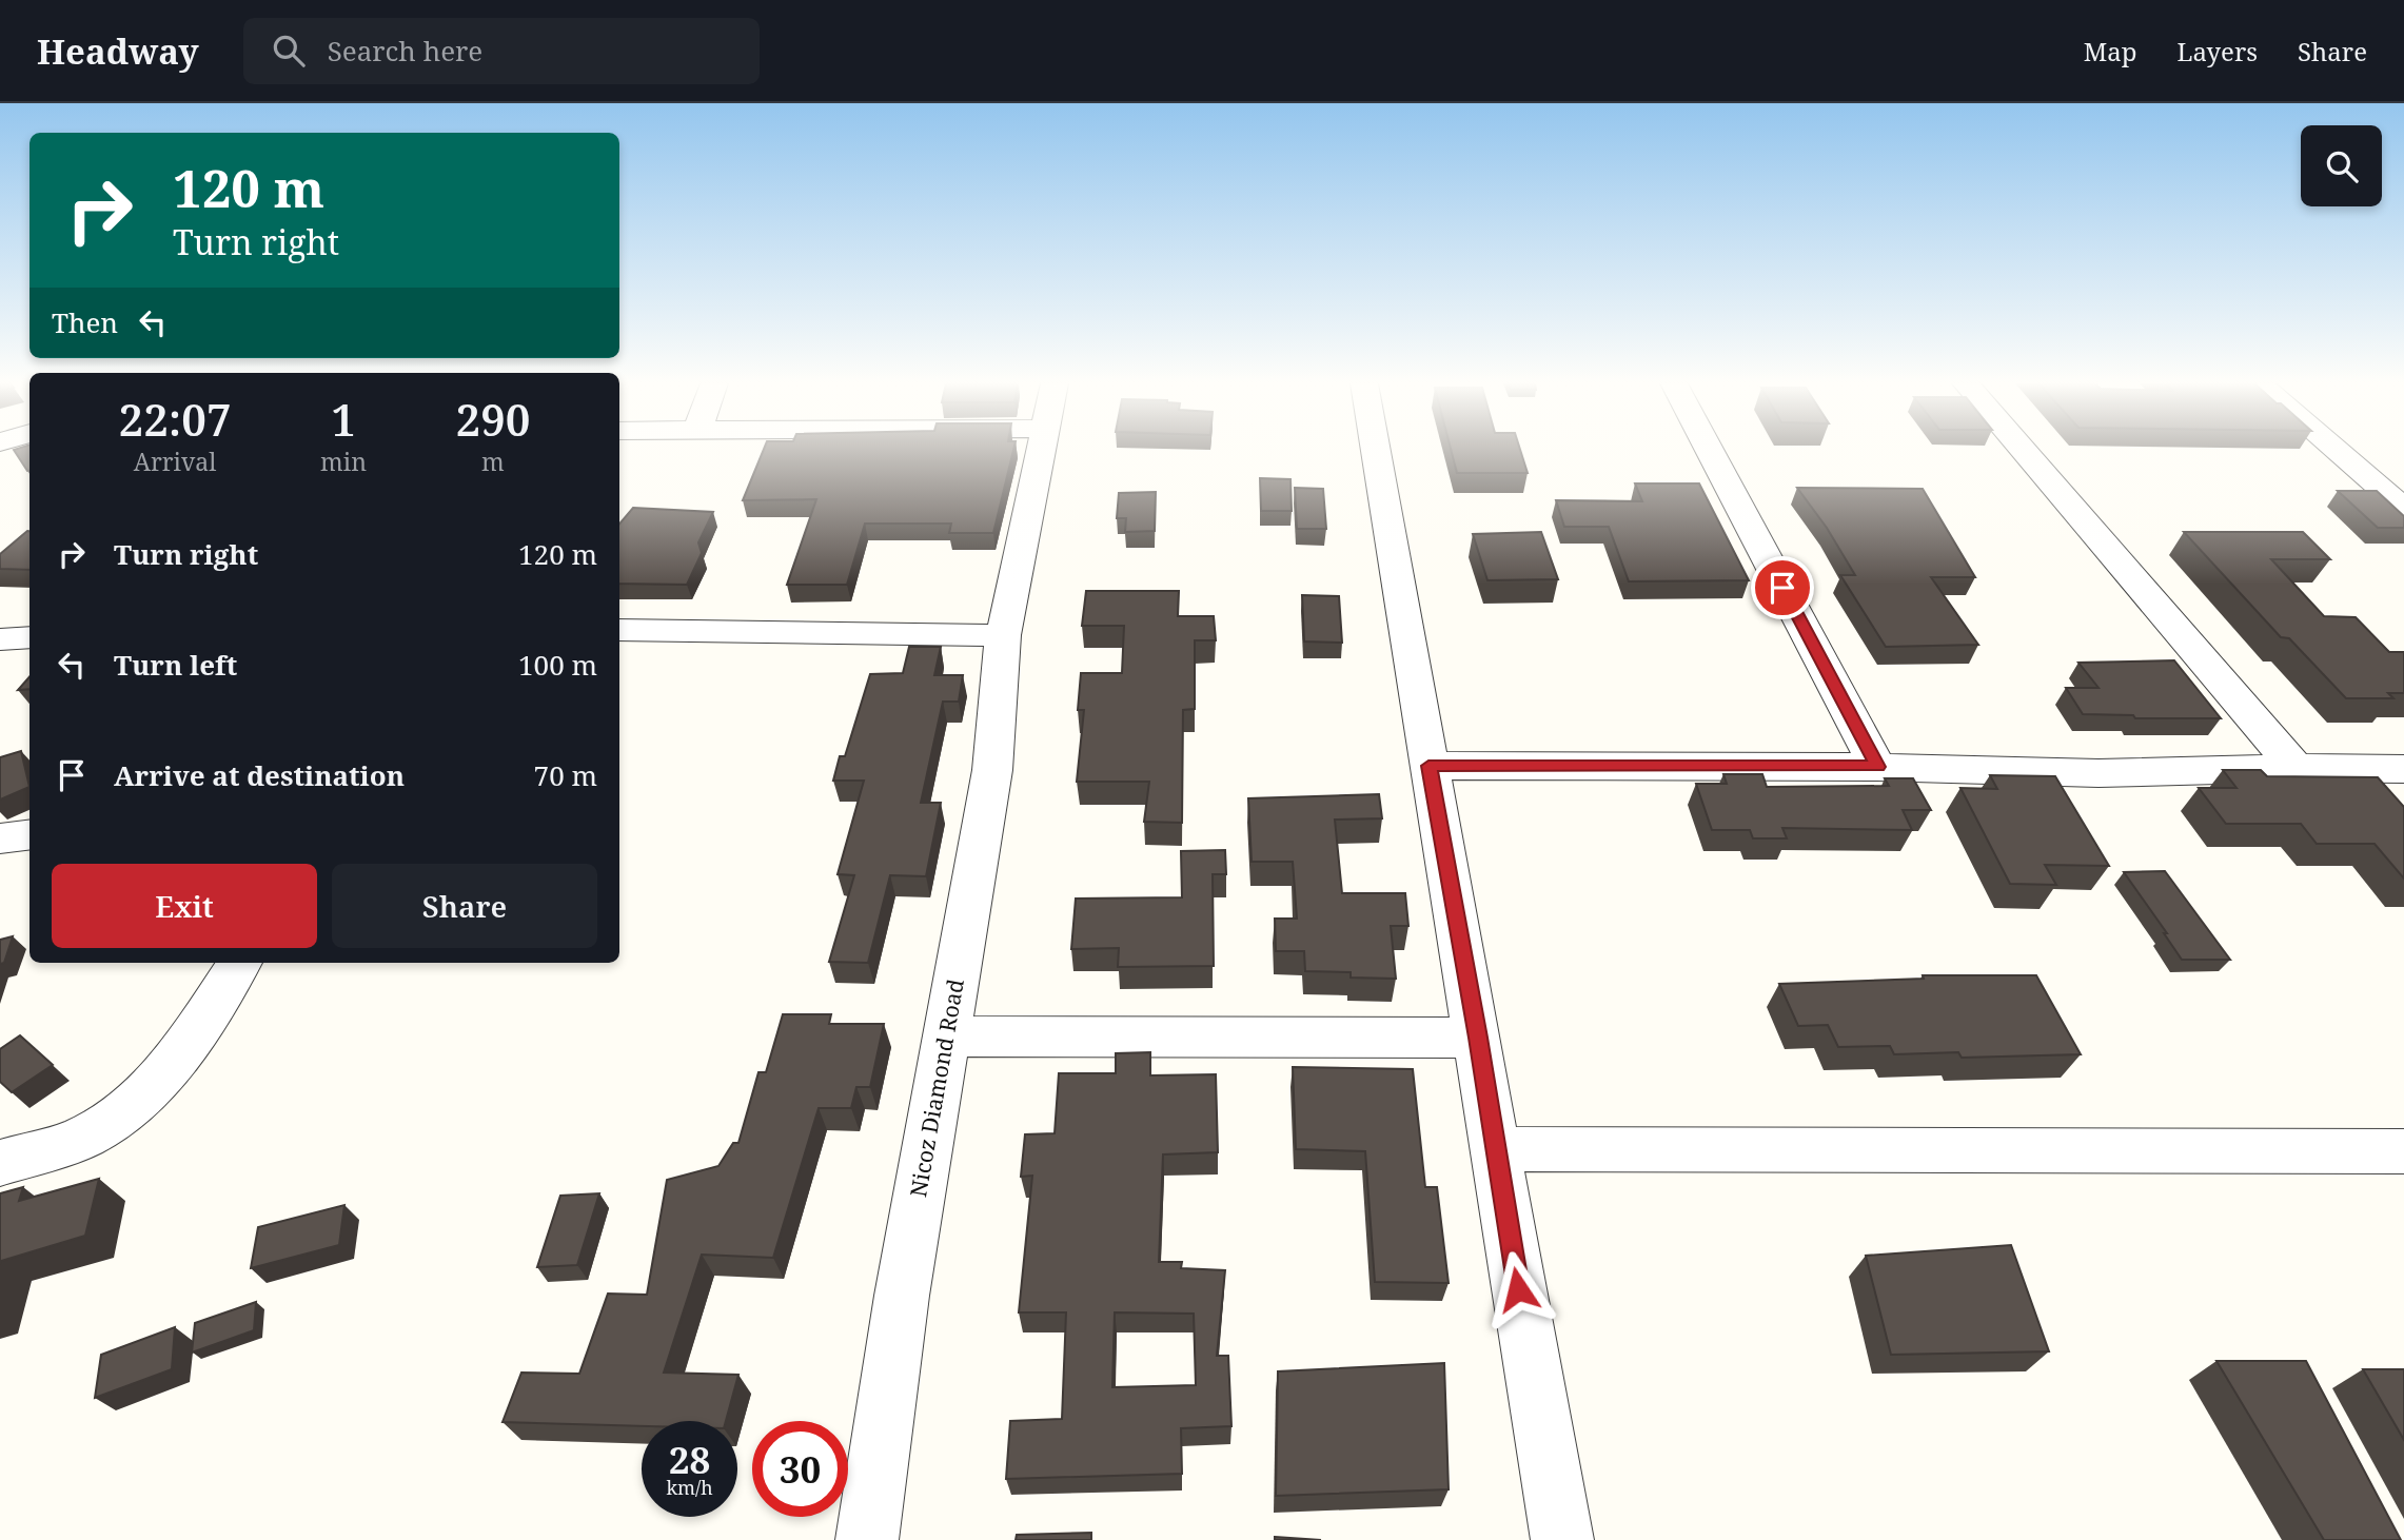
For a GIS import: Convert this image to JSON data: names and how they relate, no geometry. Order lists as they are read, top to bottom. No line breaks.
{"streets":{"street":["Nicoz Diamond Road"]},"page":{"header":"Headway","search":"Search here","nav":["Map","Layers","Share"],"turn":["120 m","Turn right"],"then":"Then","eta":["22:07","Arrival","1","min","290","m"],"list":[{"name":"Turn right","value":"120 m"},{"name":"Turn left","value":"100 m"},{"name":"Arrive at destination","value":"70 m"}],"buttons":["Exit","Share"],"speed":"28 km/h","limit":"30"}}
